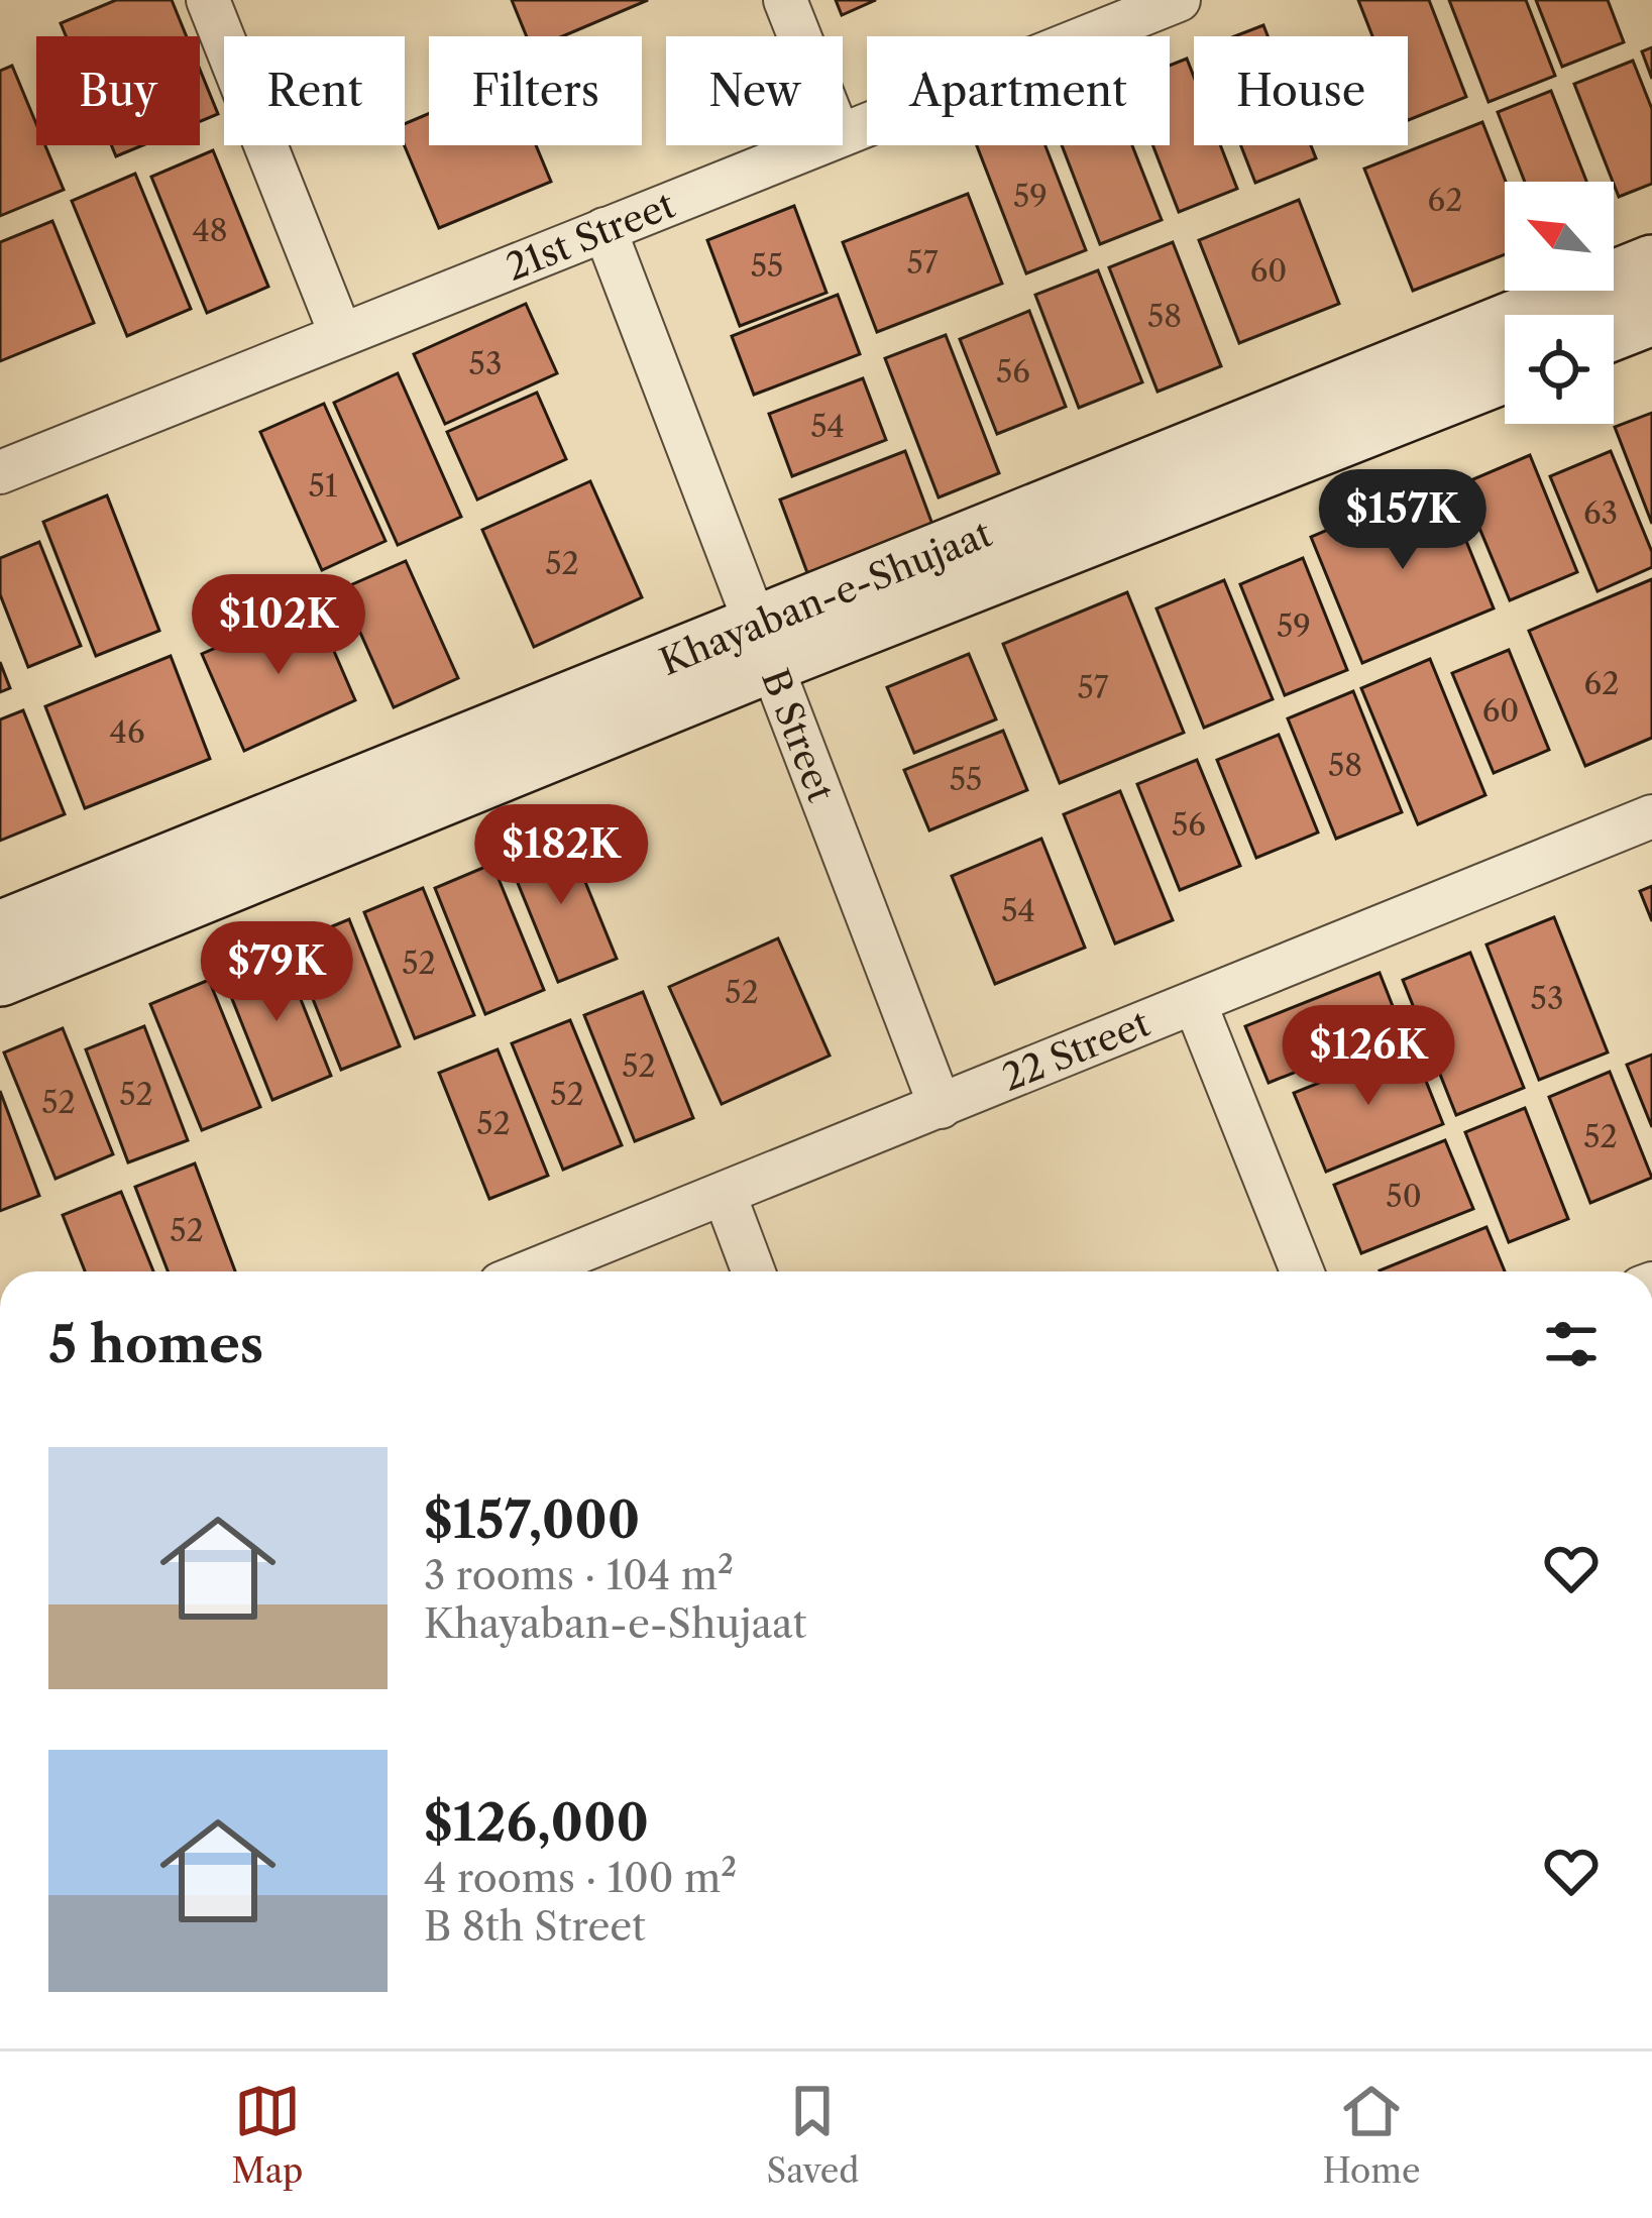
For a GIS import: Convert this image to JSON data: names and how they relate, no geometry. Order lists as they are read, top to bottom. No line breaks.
{"streets":{"main road":["Khayaban-e-Shujaat"],"street":["21st Street","B Street","22 Street"]},"crossings":[["21st Street","B Street"],["Khayaban-e-Shujaat","B Street"],["B Street","22 Street"]],"house_numbers":["59","62","48","57","55","60","58","53","56","54","51","63","52","59","62","57","60","46","58","55","56","54","52","52","53","52","52","52","52","52","52","50","52"],"north":"top left","page":{"chip":["Buy","Rent","Filters","New","Apartment","House"],"price":["$157K","$102K","$182K","$79K","$126K"],"heading":"5 homes","list":[{"name":"$157,000","note":"3 rooms · 104 m² · Khayaban-e-Shujaat"},{"name":"$126,000","note":"4 rooms · 100 m² · B 8th Street"}],"tabs":["Map","Saved","Home"]}}
